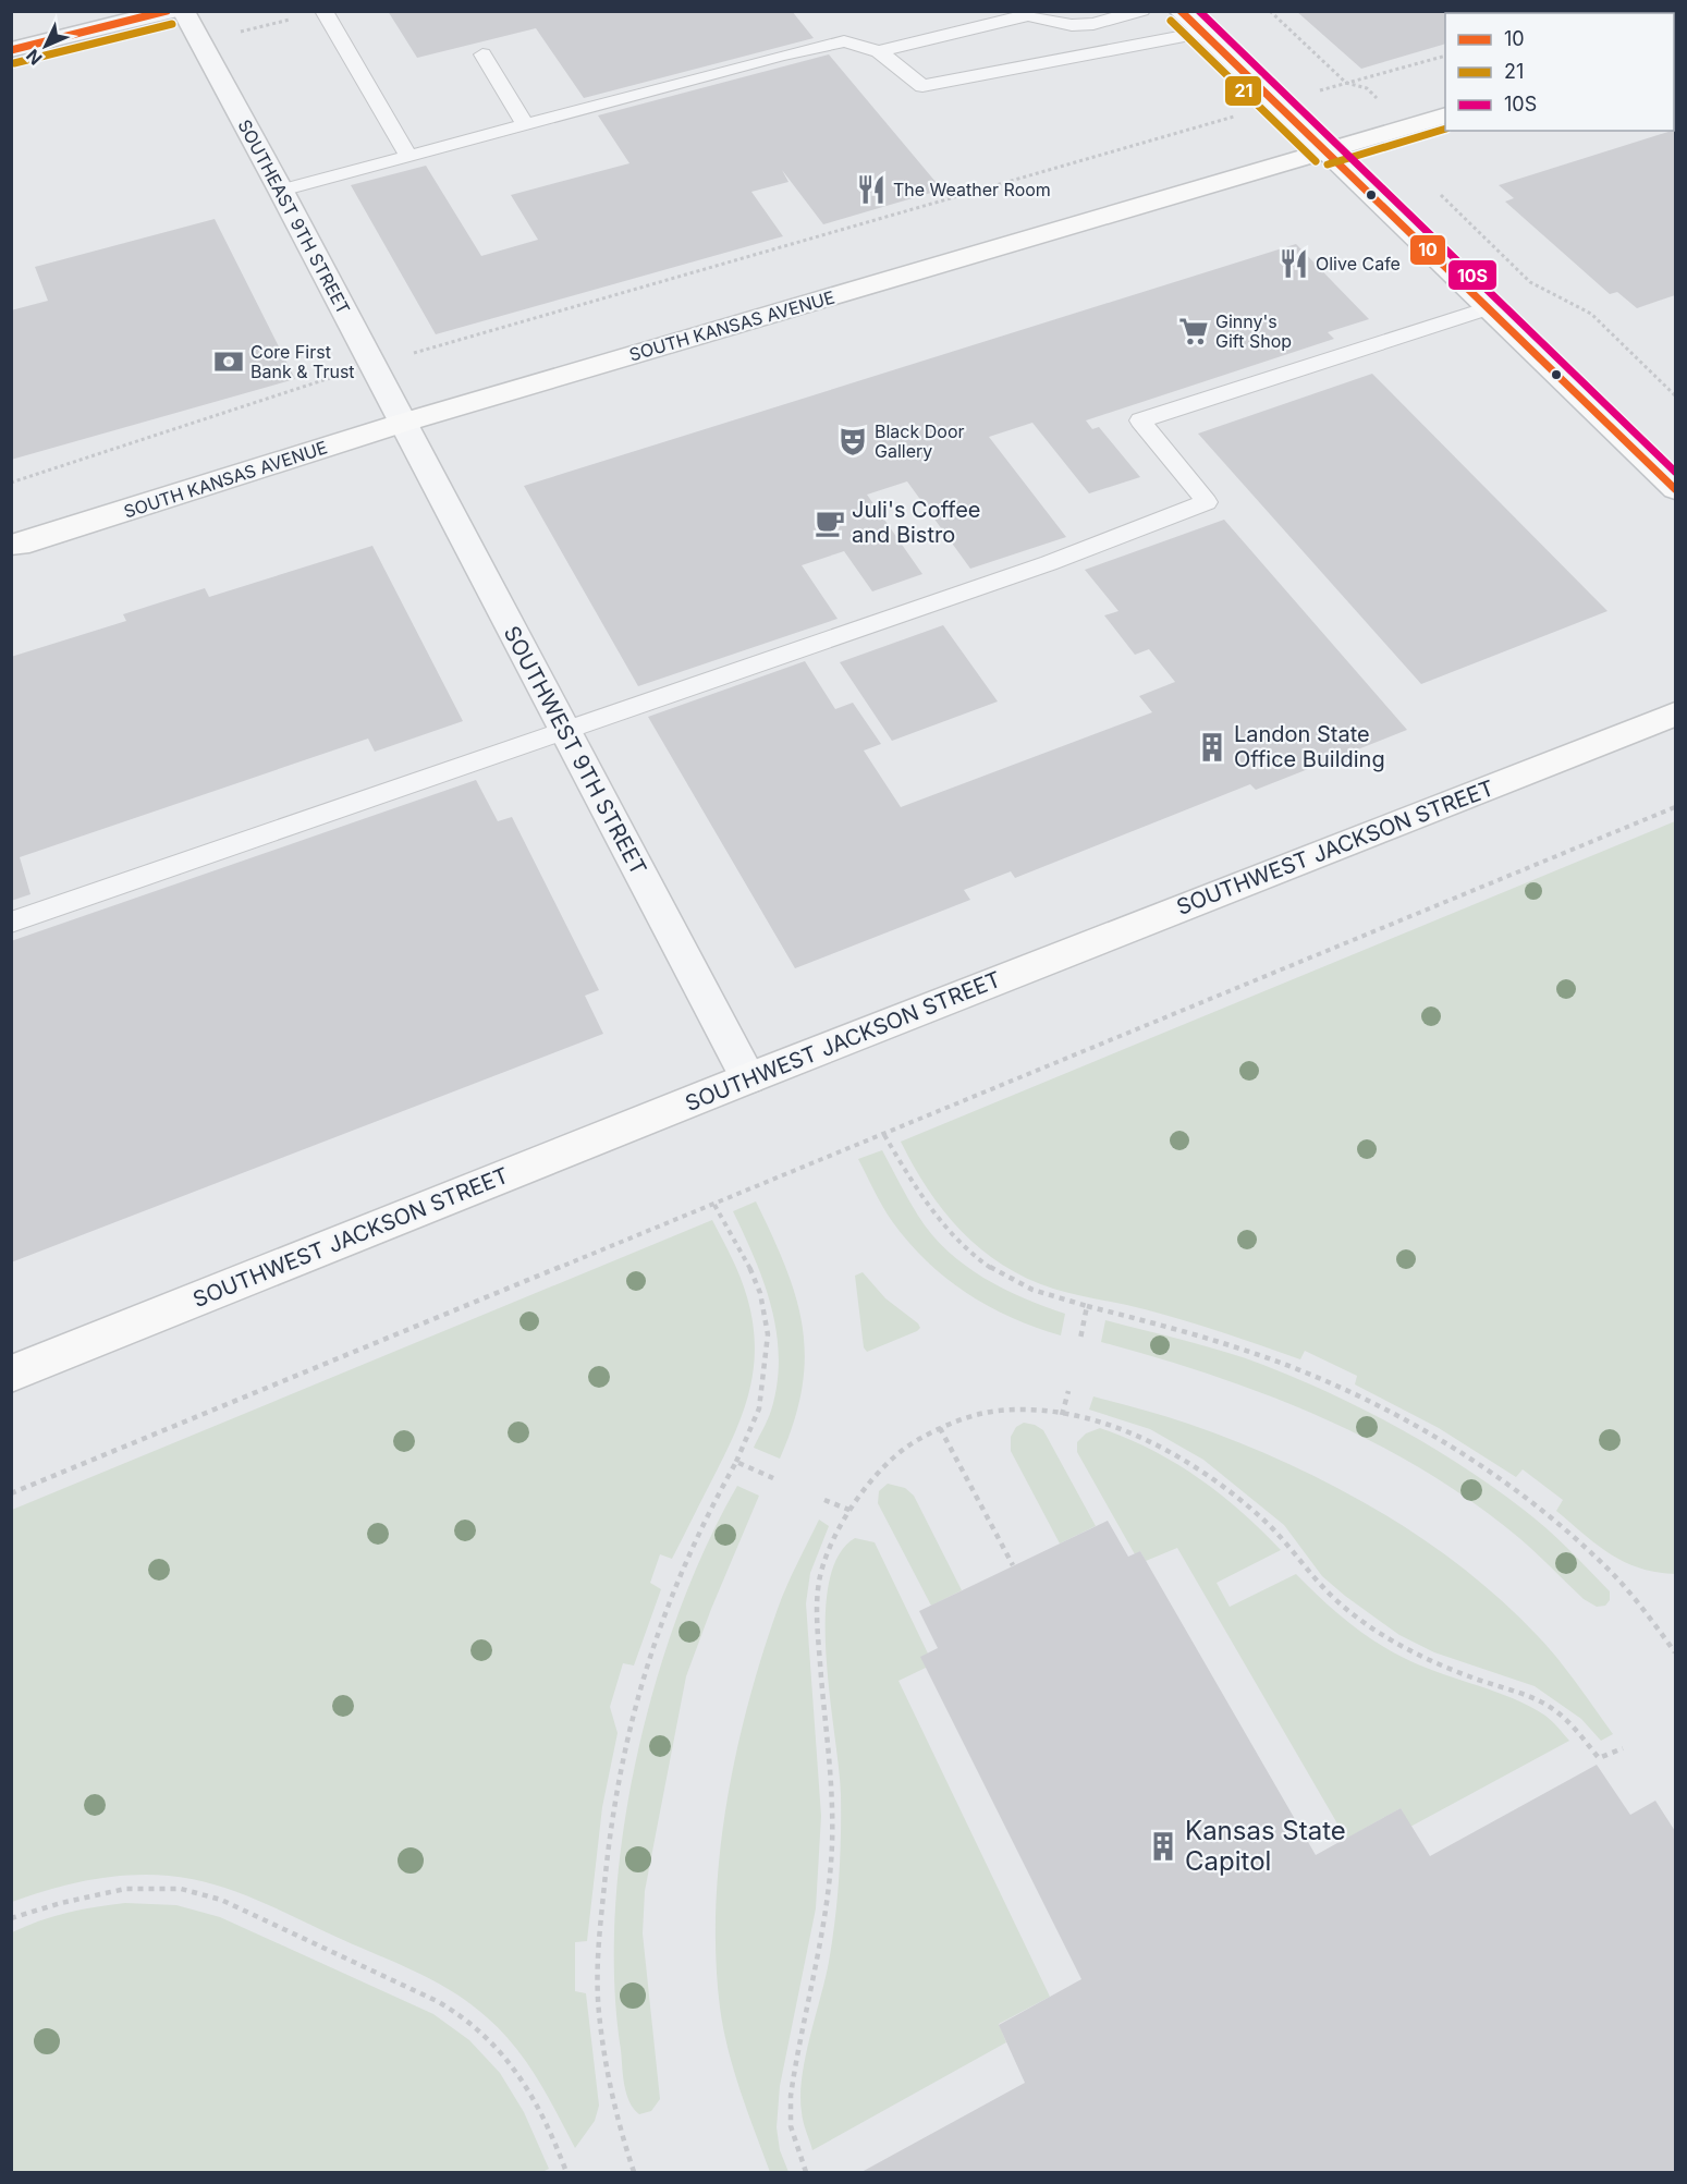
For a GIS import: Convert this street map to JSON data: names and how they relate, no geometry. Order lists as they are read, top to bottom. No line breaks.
{"streets":{"main road":["SOUTH KANSAS AVENUE","SOUTHWEST JACKSON STREET"],"street":["SOUTHEAST 9TH STREET","SOUTHWEST 9TH STREET"]},"crossings":[["SOUTHEAST 9TH STREET","SOUTH KANSAS AVENUE"],["SOUTHEAST 9TH STREET","SOUTHWEST 9TH STREET"],["SOUTH KANSAS AVENUE","SOUTHWEST 9TH STREET"],["SOUTHWEST 9TH STREET","SOUTHWEST JACKSON STREET"]],"places":{"restaurant":["The Weather Room","Olive Cafe"],"supermarket":["Ginny's Gift Shop"],"bank":["Core First Bank & Trust"],"theatre":["Black Door Gallery"],"cafe":["Juli's Coffee and Bistro"],"building":["Landon State Office Building","Kansas State Capitol"]},"lines":["transit line 10","transit line 10S","transit line 21"],"legend":["10","21","10S"],"north":"bottom left"}
